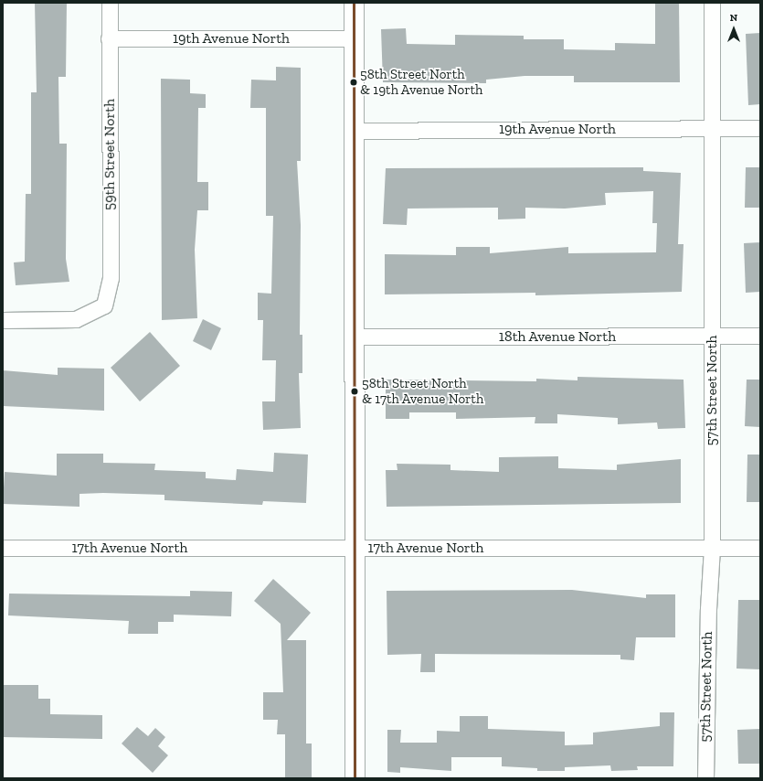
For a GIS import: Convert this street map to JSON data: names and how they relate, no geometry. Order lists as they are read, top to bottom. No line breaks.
{"streets":{"street":["19th Avenue North","59th Street North","18th Avenue North","57th Street North","17th Avenue North"]},"crossings":[["19th Avenue North","59th Street North"],["19th Avenue North","57th Street North"],["18th Avenue North","57th Street North"],["57th Street North","17th Avenue North"]],"places":["58th Street North & 19th Avenue North","58th Street North & 17th Avenue North"],"north":"top"}
